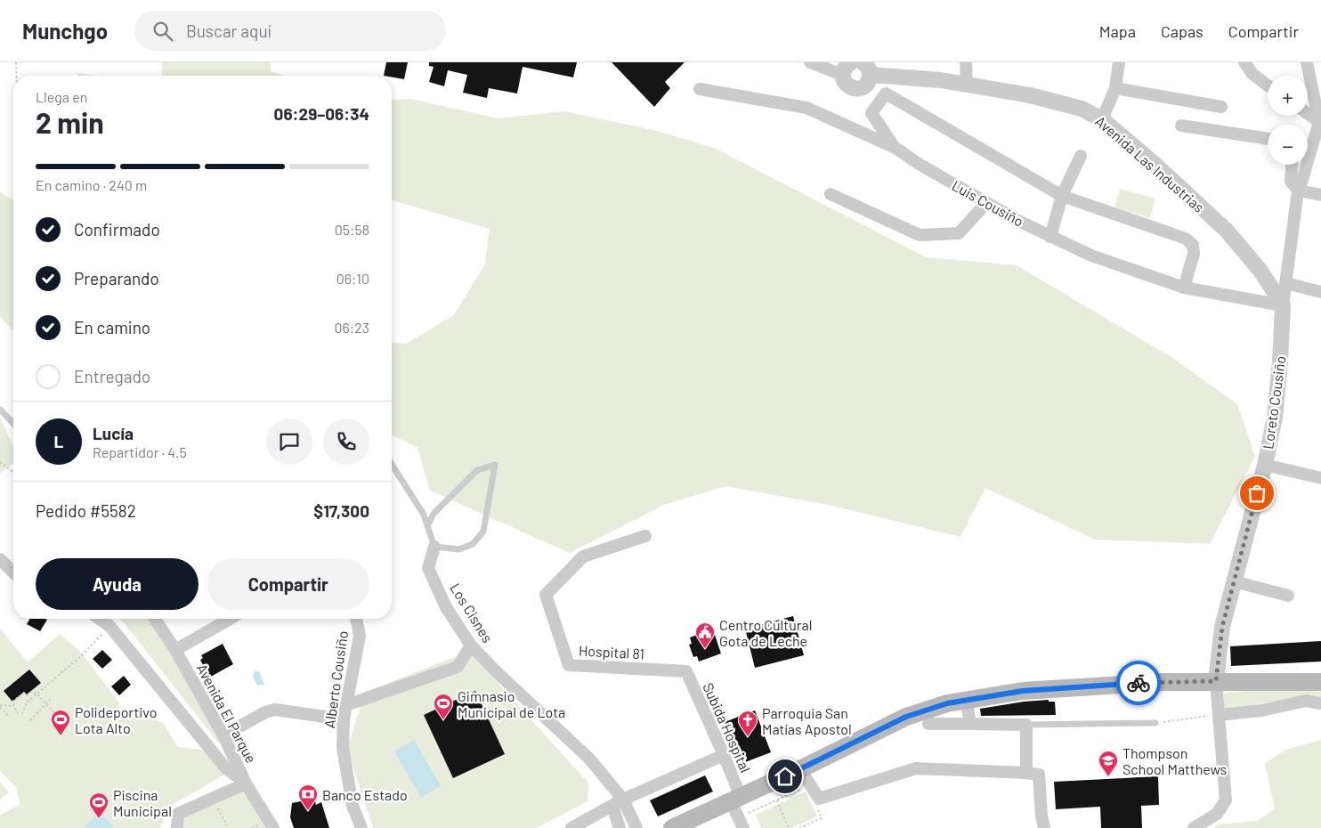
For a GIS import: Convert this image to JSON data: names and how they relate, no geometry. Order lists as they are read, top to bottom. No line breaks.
{"streets":{"street":["Avenida Las Industrias","Luis Cousiño","Loreto Cousiño","Los Cisnes","Hospital 81","Alberto Cousiño","Avenida El Parque","Subida Hospital"]},"crossings":[["Avenida Las Industrias","Luis Cousiño"],["Avenida Las Industrias","Loreto Cousiño"],["Luis Cousiño","Loreto Cousiño"],["Hospital 81","Subida Hospital"]],"places":{"public building":["Centro Cultural Gota de Leche"],"sports":["Gimnasio Municipal de Lota","Polideportivo Lota Alto","Piscina Municipal"],"church":["Parroquia San Matías Apostol"],"school or university":["Thompson School Matthews"],"bank":["Banco Estado"]},"page":{"header":"Munchgo","search":"Buscar aquí","nav":["Mapa","Capas","Compartir"],"map_buttons":["+","−"],"heading":["2 min","Llega en","06:29–06:34"],"panel":["Lucía","Repartidor · 4.5","Pedido #5582","$17,300"],"bar":"En camino · 240 m","list":[["Confirmado","05:58"],["Preparando","06:10"],["En camino","06:23"],"Entregado"],"round":"L","buttons":["Ayuda","Compartir"]}}
